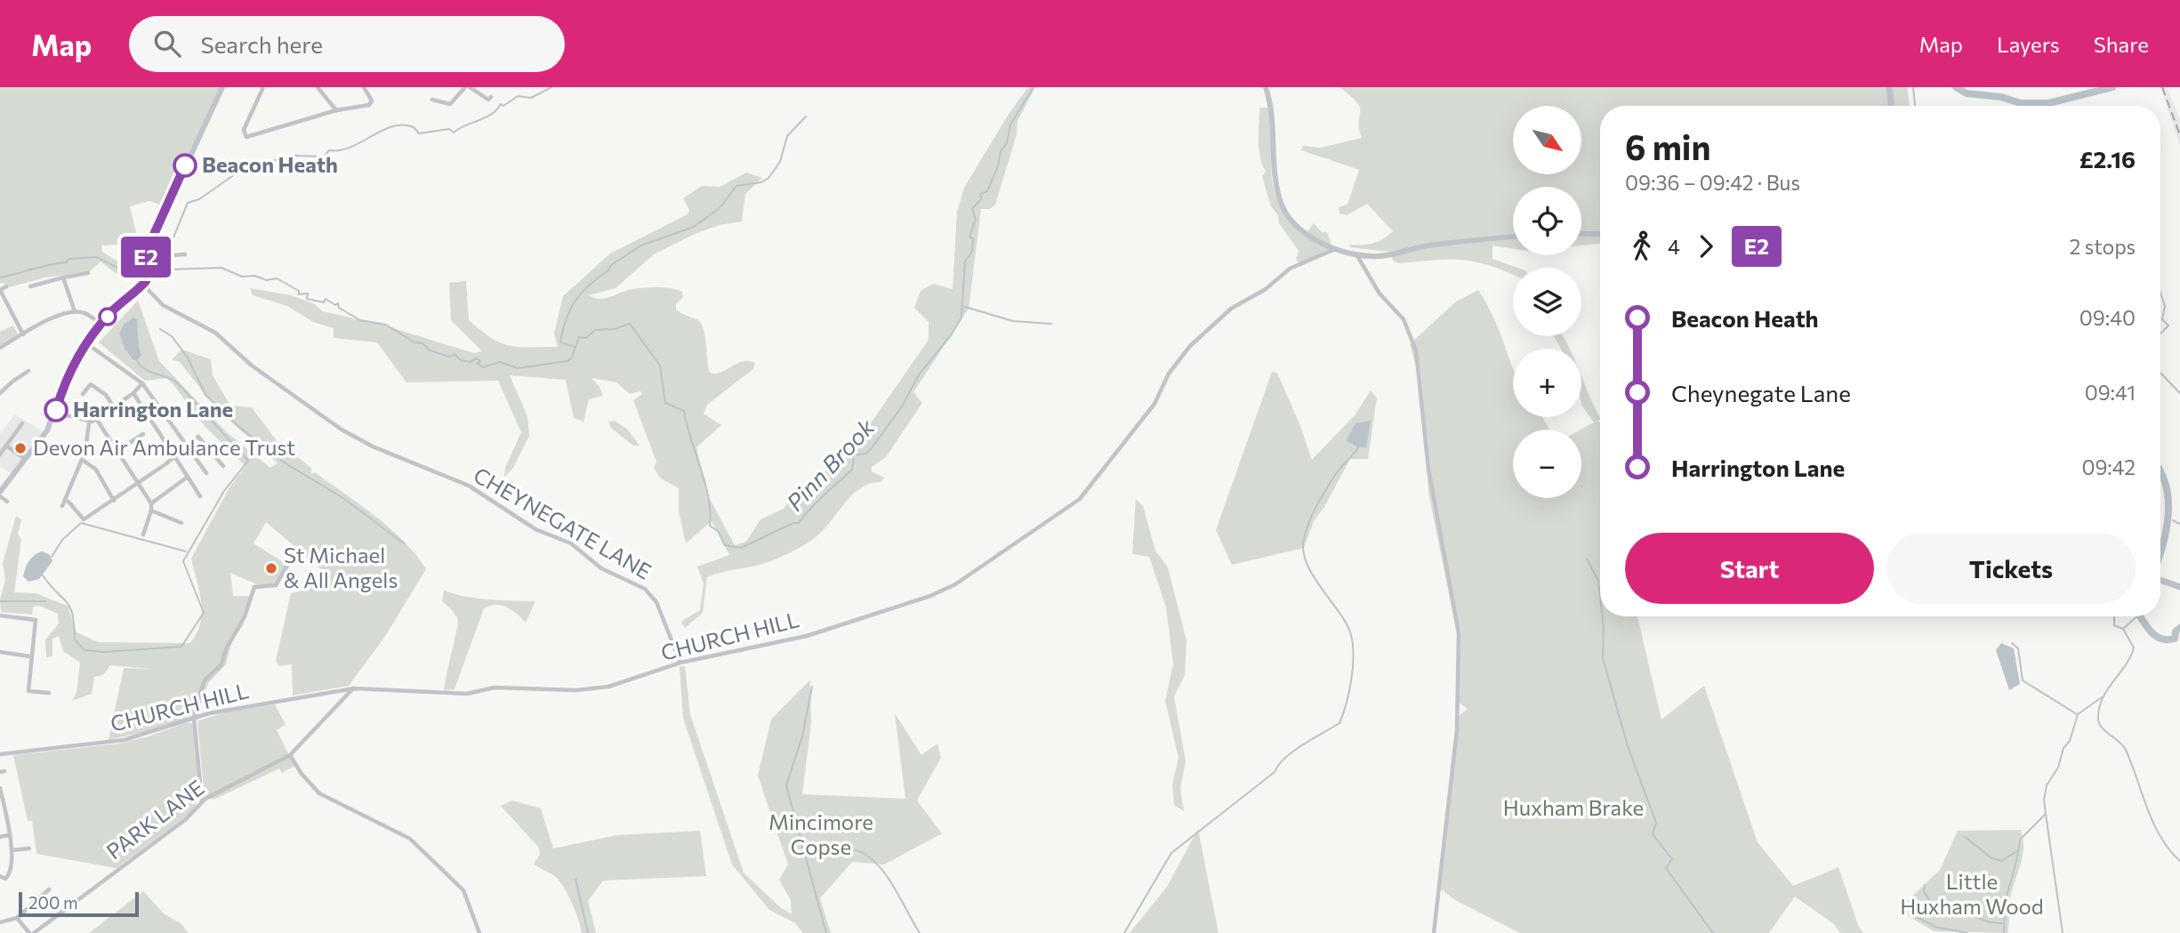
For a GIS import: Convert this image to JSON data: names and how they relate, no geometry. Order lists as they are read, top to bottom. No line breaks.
{"streets":{"street":["CHEYNEGATE LANE","CHURCH HILL","PARK LANE"]},"crossings":[["CHEYNEGATE LANE","CHURCH HILL"],["CHURCH HILL","PARK LANE"]],"water":["Pinn Brook"],"parks":["Huxham Brake","Mincimore Copse","Little Huxham Wood"],"places":["Beacon Heath","Harrington Lane","Devon Air Ambulance Trust","St Michael & All Angels"],"lines":["bus line E2"],"scale_bar":"200 m","north":"bottom right","page":{"header":"Map","search":"Search here","nav":["Map","Layers","Share"],"on_map":"E2","map_buttons":["+","−"],"heading":["6 min","09:36 – 09:42 · Bus","£2.16"],"legs":["4","E2","2 stops"],"list":[{"name":"Beacon Heath","value":"09:40"},{"name":"Cheynegate Lane","value":"09:41"},{"name":"Harrington Lane","value":"09:42"}],"buttons":["Start","Tickets"],"scale":"200 m"}}
